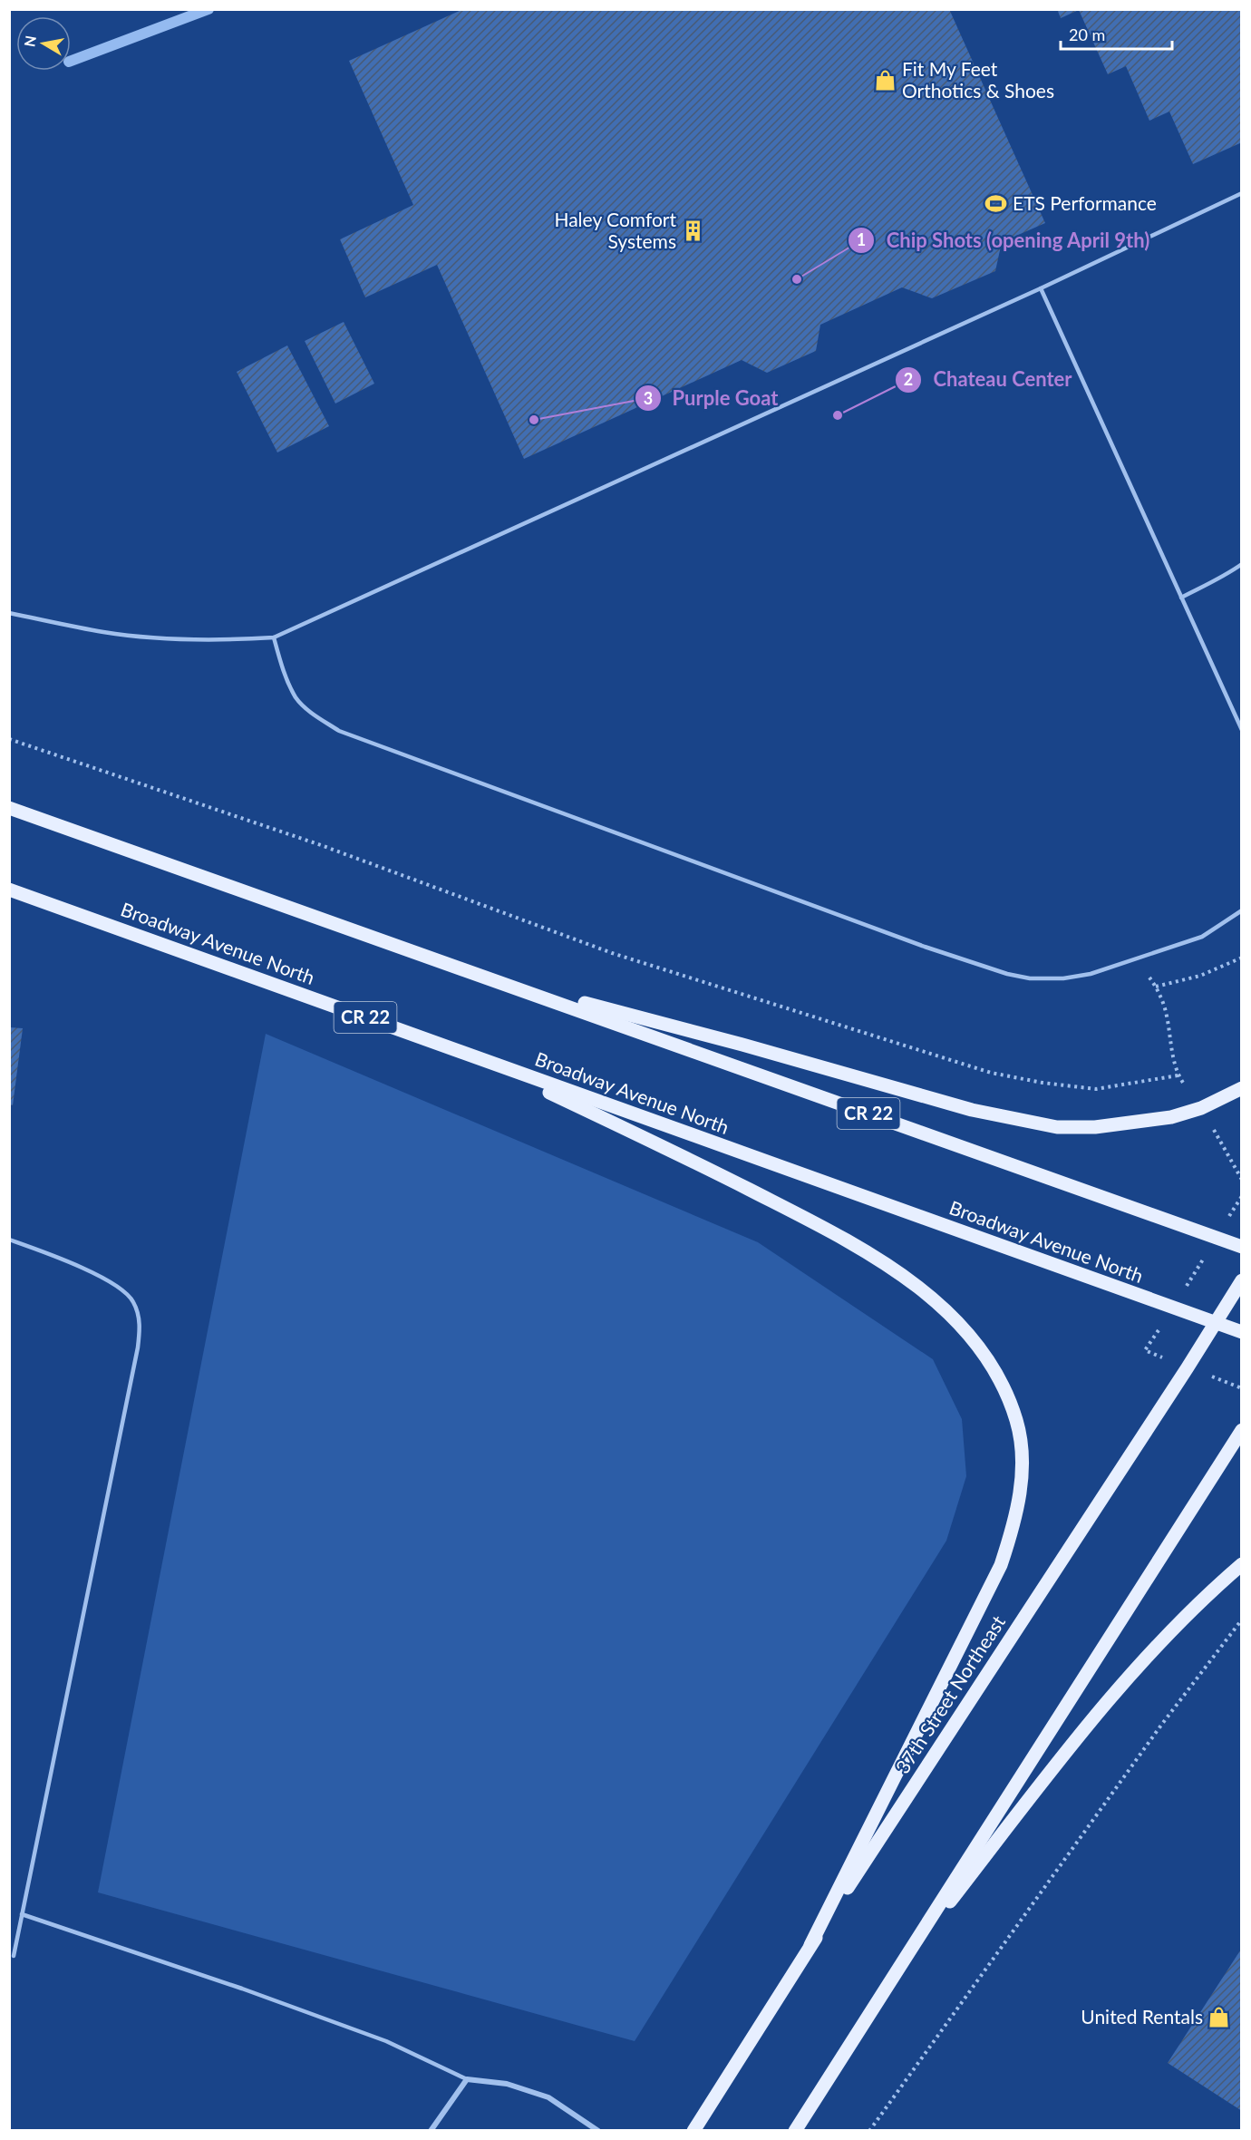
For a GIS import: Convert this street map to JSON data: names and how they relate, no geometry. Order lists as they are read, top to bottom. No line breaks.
{"streets":{"main road":["Broadway Avenue North","CR 22","37th Street Northeast"]},"crossings":[["Broadway Avenue North","37th Street Northeast"]],"places":{"shop":["Fit My Feet Orthotics & Shoes","United Rentals"],"sports":["ETS Performance"],"building":["Haley Comfort Systems"],"other":["Chip Shots (opening April 9th)","Chateau Center","Purple Goat"]},"scale_bar":"20 m","north":"left"}
